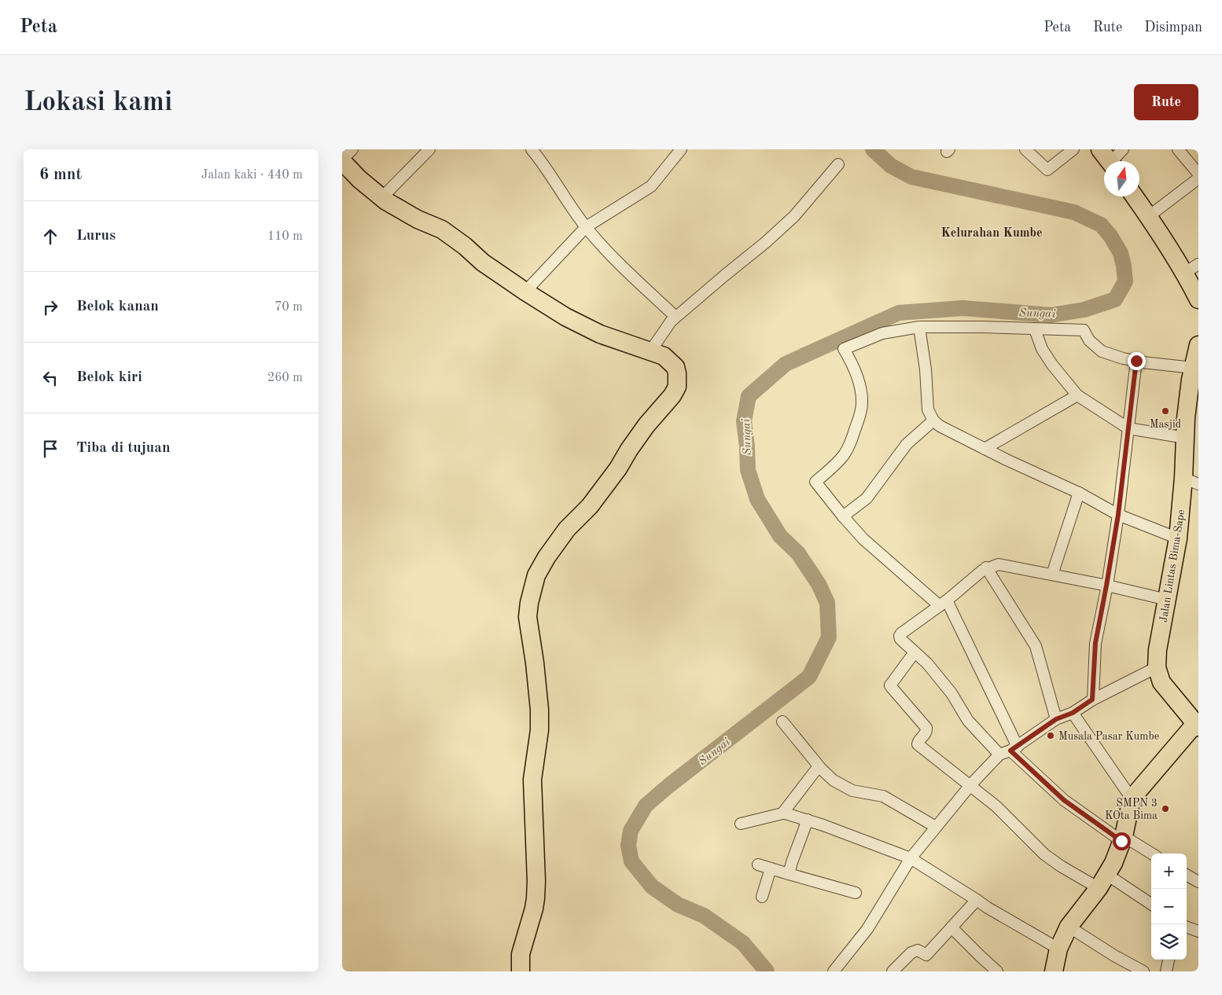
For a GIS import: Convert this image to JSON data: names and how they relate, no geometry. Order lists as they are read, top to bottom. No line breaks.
{"streets":{"highway":["Jalan Lintas Bima-Sape"]},"districts":["Kelurahan Kumbe"],"water":["Sungai"],"places":["Masjid","Musala Pasar Kumbe","SMPN 3 KOta Bima"],"north":"top","page":{"header":"Peta","nav":["Peta","Rute","Disimpan"],"buttons":"Rute","title":"Lokasi kami","heading":["6 mnt","Jalan kaki · 440 m"],"list":[["Lurus","110 m"],["Belok kanan","70 m"],["Belok kiri","260 m"],"Tiba di tujuan"],"map_buttons":["+","−"]}}
